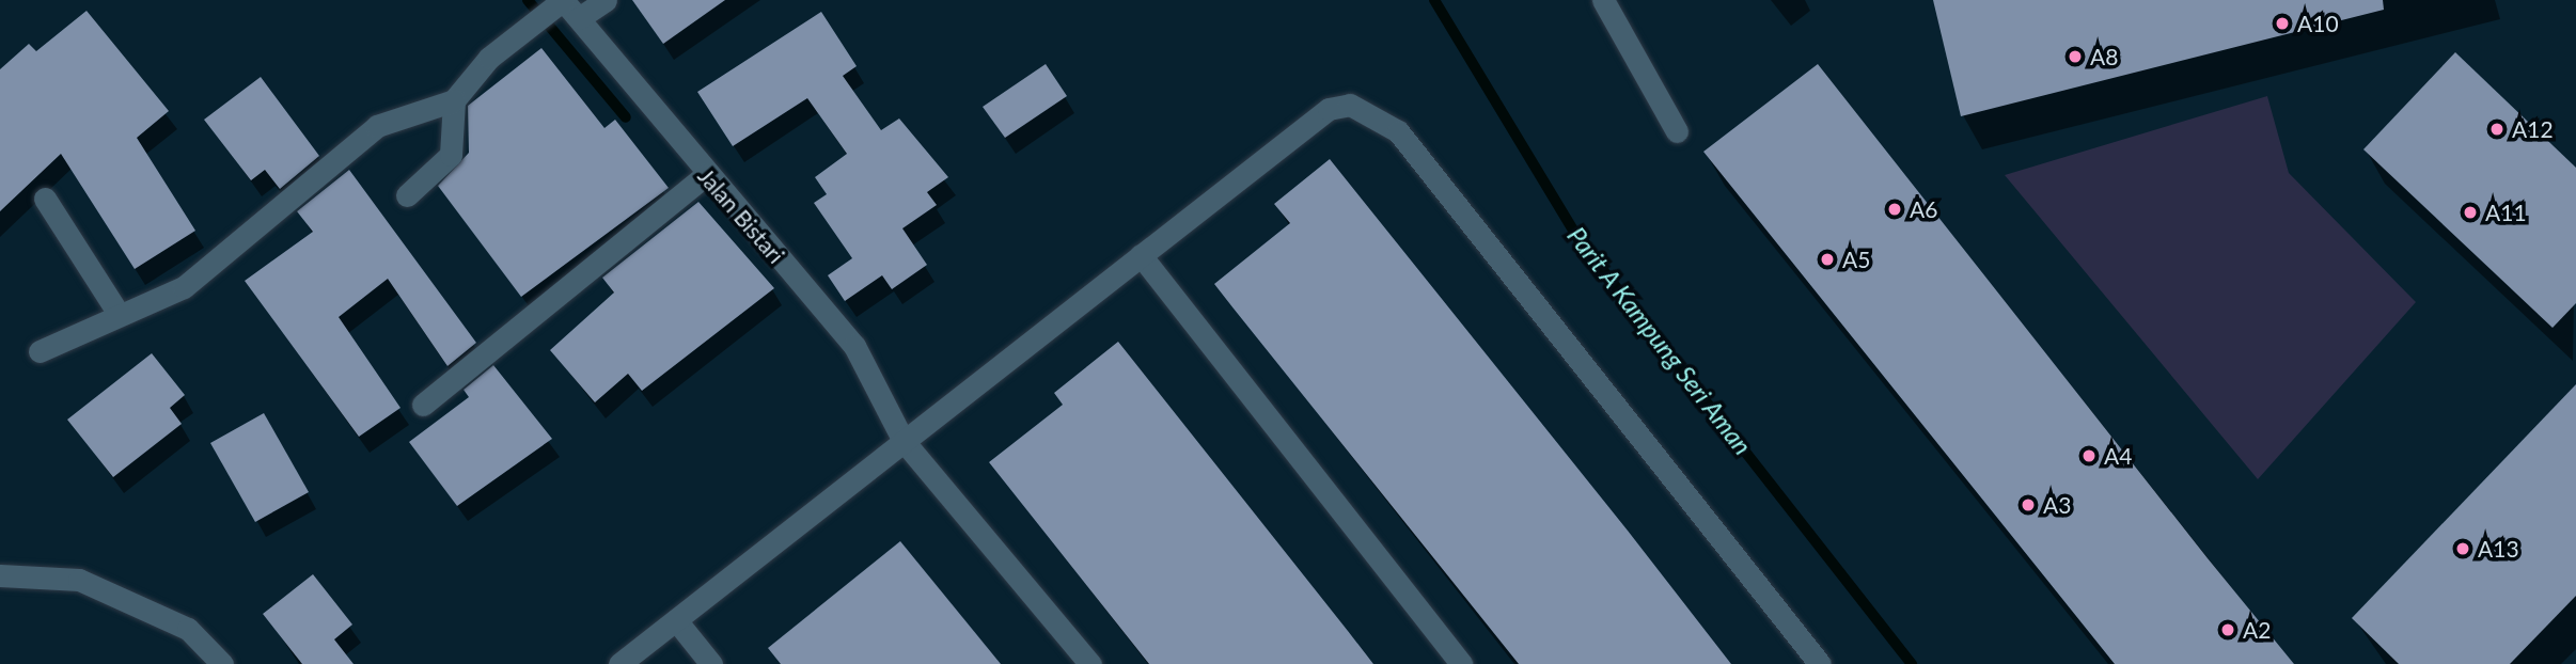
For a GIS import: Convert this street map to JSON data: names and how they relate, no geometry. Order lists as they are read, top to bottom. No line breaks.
{"streets":{"street":["Jalan Bistari"]},"water":["Parit A Kampung Seri Aman"],"places":["A10","A8","A12","A6","A11","A5","A4","A3","A13","A2"]}
